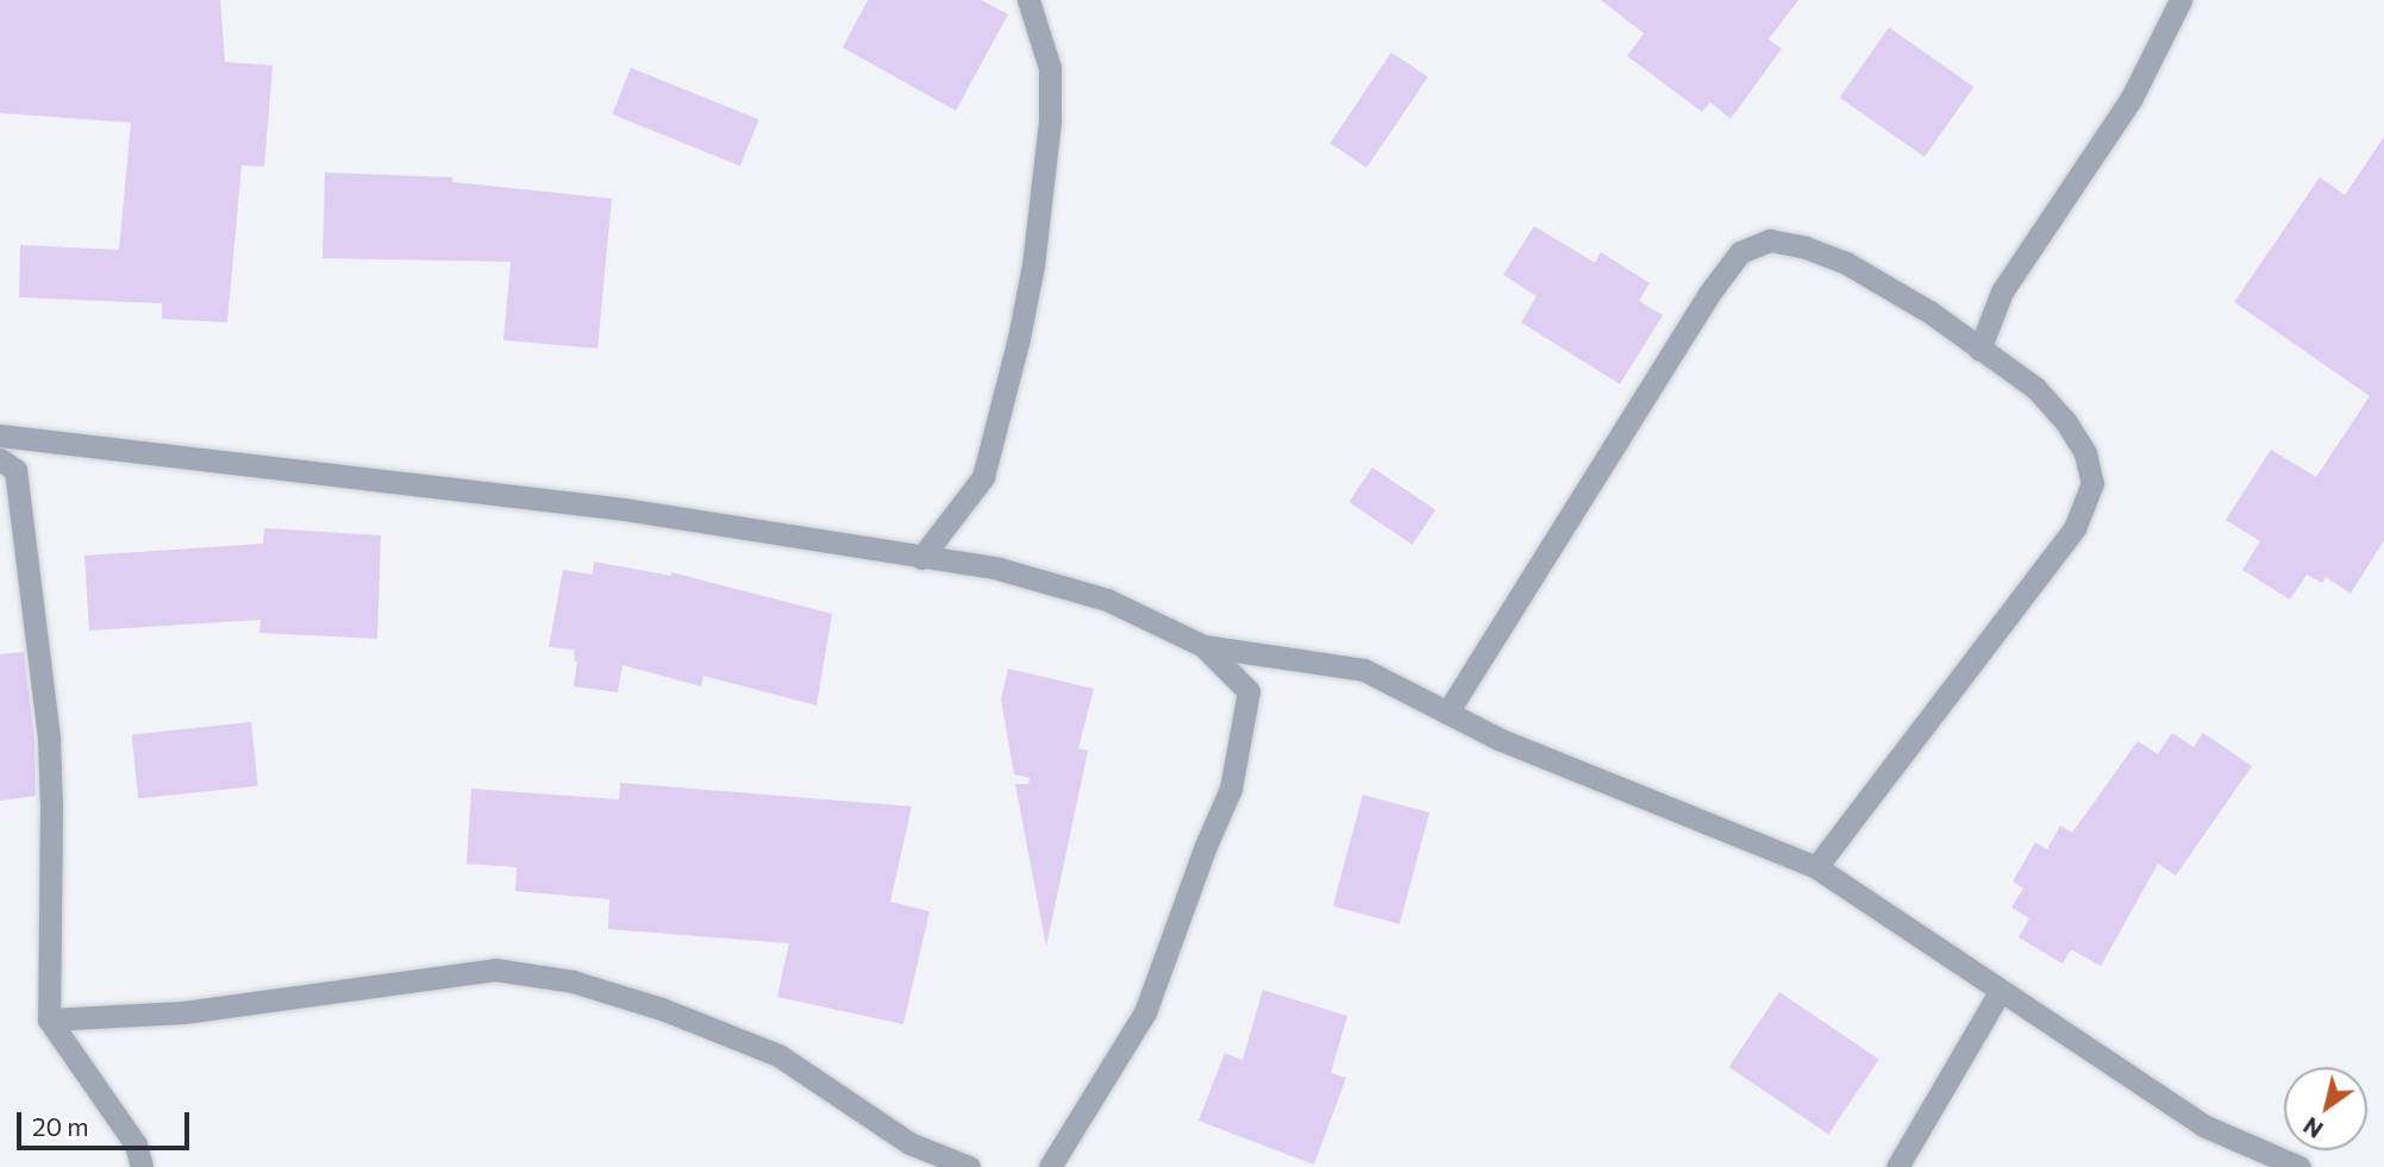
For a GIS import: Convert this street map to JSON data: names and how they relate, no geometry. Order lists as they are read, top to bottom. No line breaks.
{"scale_bar":"20 m","north":"bottom left"}
